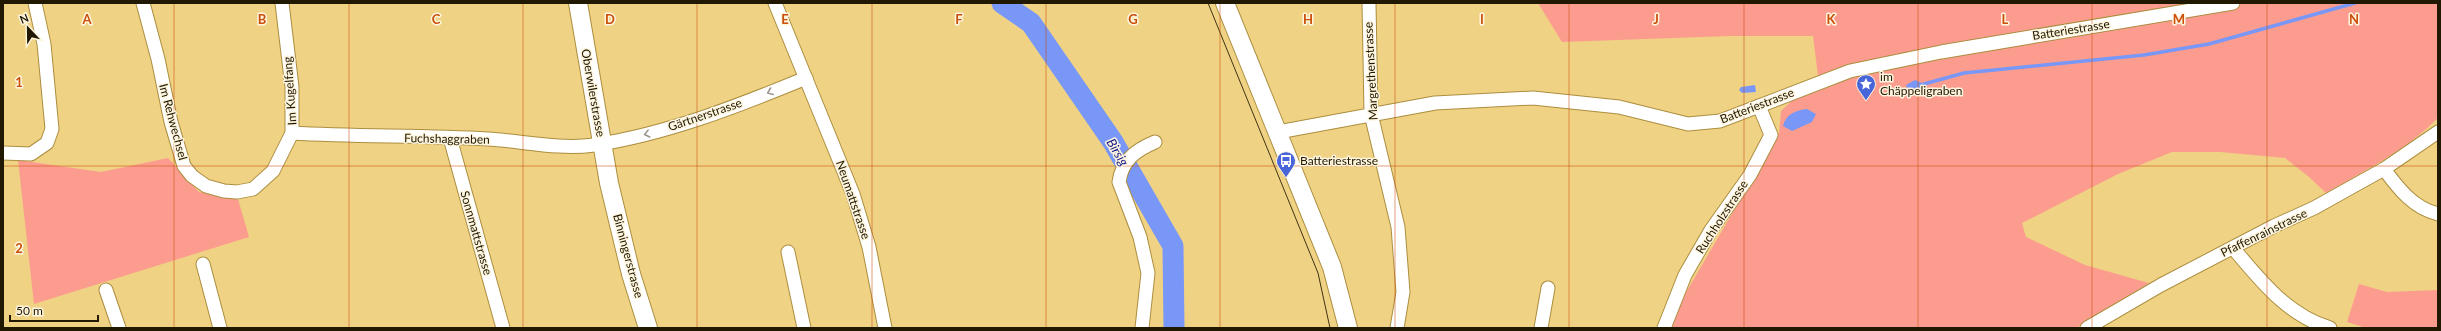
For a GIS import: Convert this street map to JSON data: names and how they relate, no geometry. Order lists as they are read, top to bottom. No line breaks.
{"streets":{"main road":["Oberwilerstrasse","Binningerstrasse"],"street":["Batteriestrasse","Margrethenstrasse","Im Kugelfang","Gärtnerstrasse","Im Rehwechsel","Fuchshaggraben","Neumattstrasse","Ruchholzstrasse","Sonnmattstrasse","Pfaffenrainstrasse"]},"crossings":[["Batteriestrasse","Margrethenstrasse"],["Batteriestrasse","Ruchholzstrasse"],["Im Kugelfang","Im Rehwechsel"],["Im Kugelfang","Fuchshaggraben"],["Oberwilerstrasse","Gärtnerstrasse"],["Oberwilerstrasse","Fuchshaggraben"],["Oberwilerstrasse","Binningerstrasse"],["Gärtnerstrasse","Fuchshaggraben"],["Gärtnerstrasse","Neumattstrasse"],["Fuchshaggraben","Sonnmattstrasse"]],"one_way":["Gärtnerstrasse"],"water":["Birsig"],"places":{"place":["im Chäppeligraben"],"bus stop":["Batteriestrasse"]},"scale_bar":"50 m","north":"top","grid":{"columns":["A","B","C","D","E","F","G","H","I","J","K","L","M","N"],"rows":["1","2"]}}
